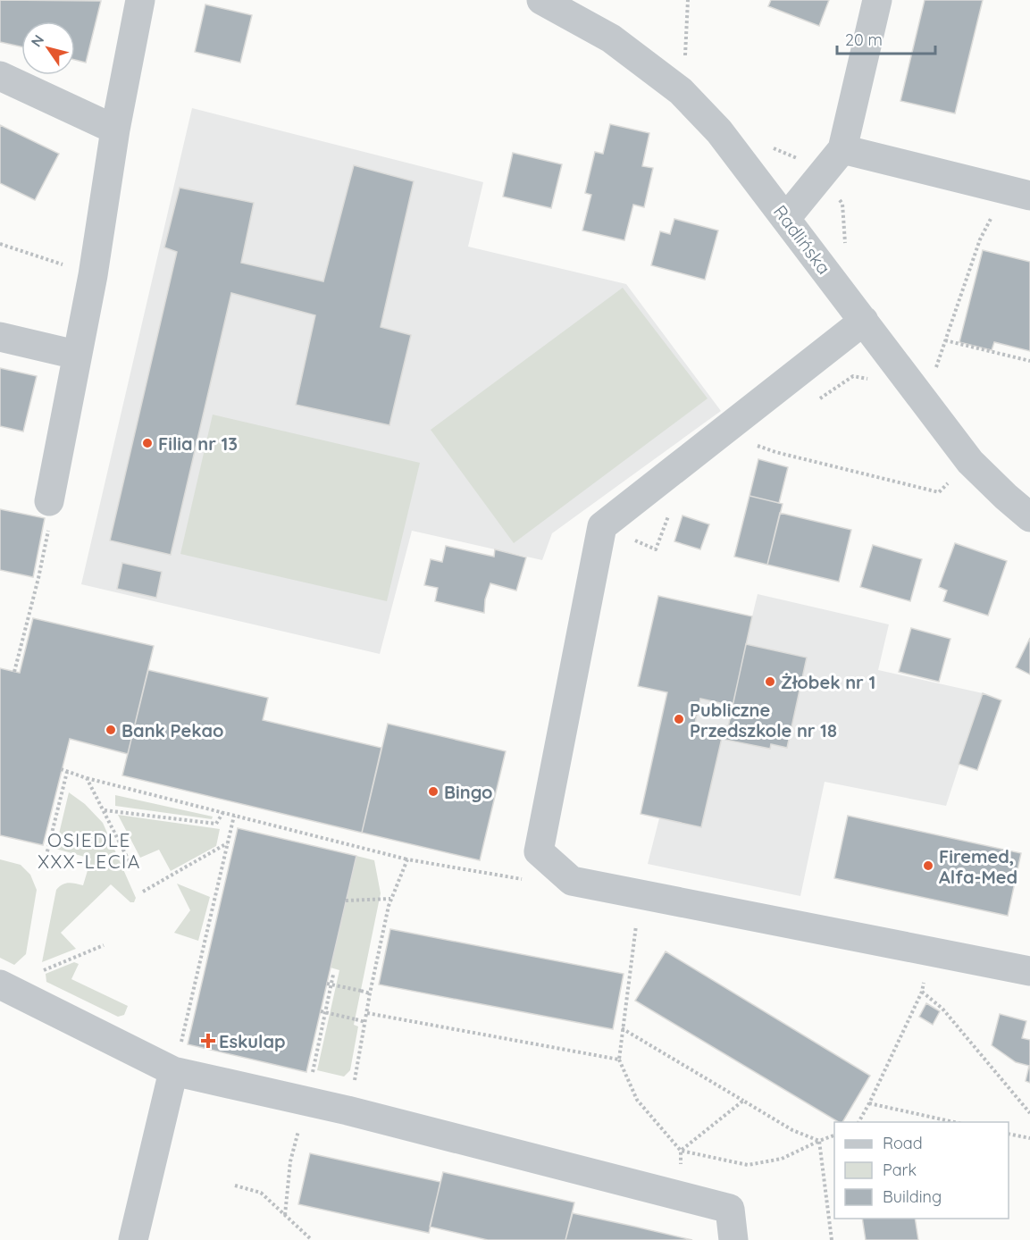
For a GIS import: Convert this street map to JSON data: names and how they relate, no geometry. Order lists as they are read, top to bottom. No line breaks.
{"streets":{"street":["Radlińska"]},"districts":["OSIEDLE XXX-LECIA"],"places":{"other":["Filia nr 13","Żłobek nr 1","Publiczne Przedszkole nr 18","Bank Pekao","Bingo","Firemed, Alfa-Med"],"health":["Eskulap"]},"legend":["Road","Park","Building"],"scale_bar":"20 m","north":"top left"}
